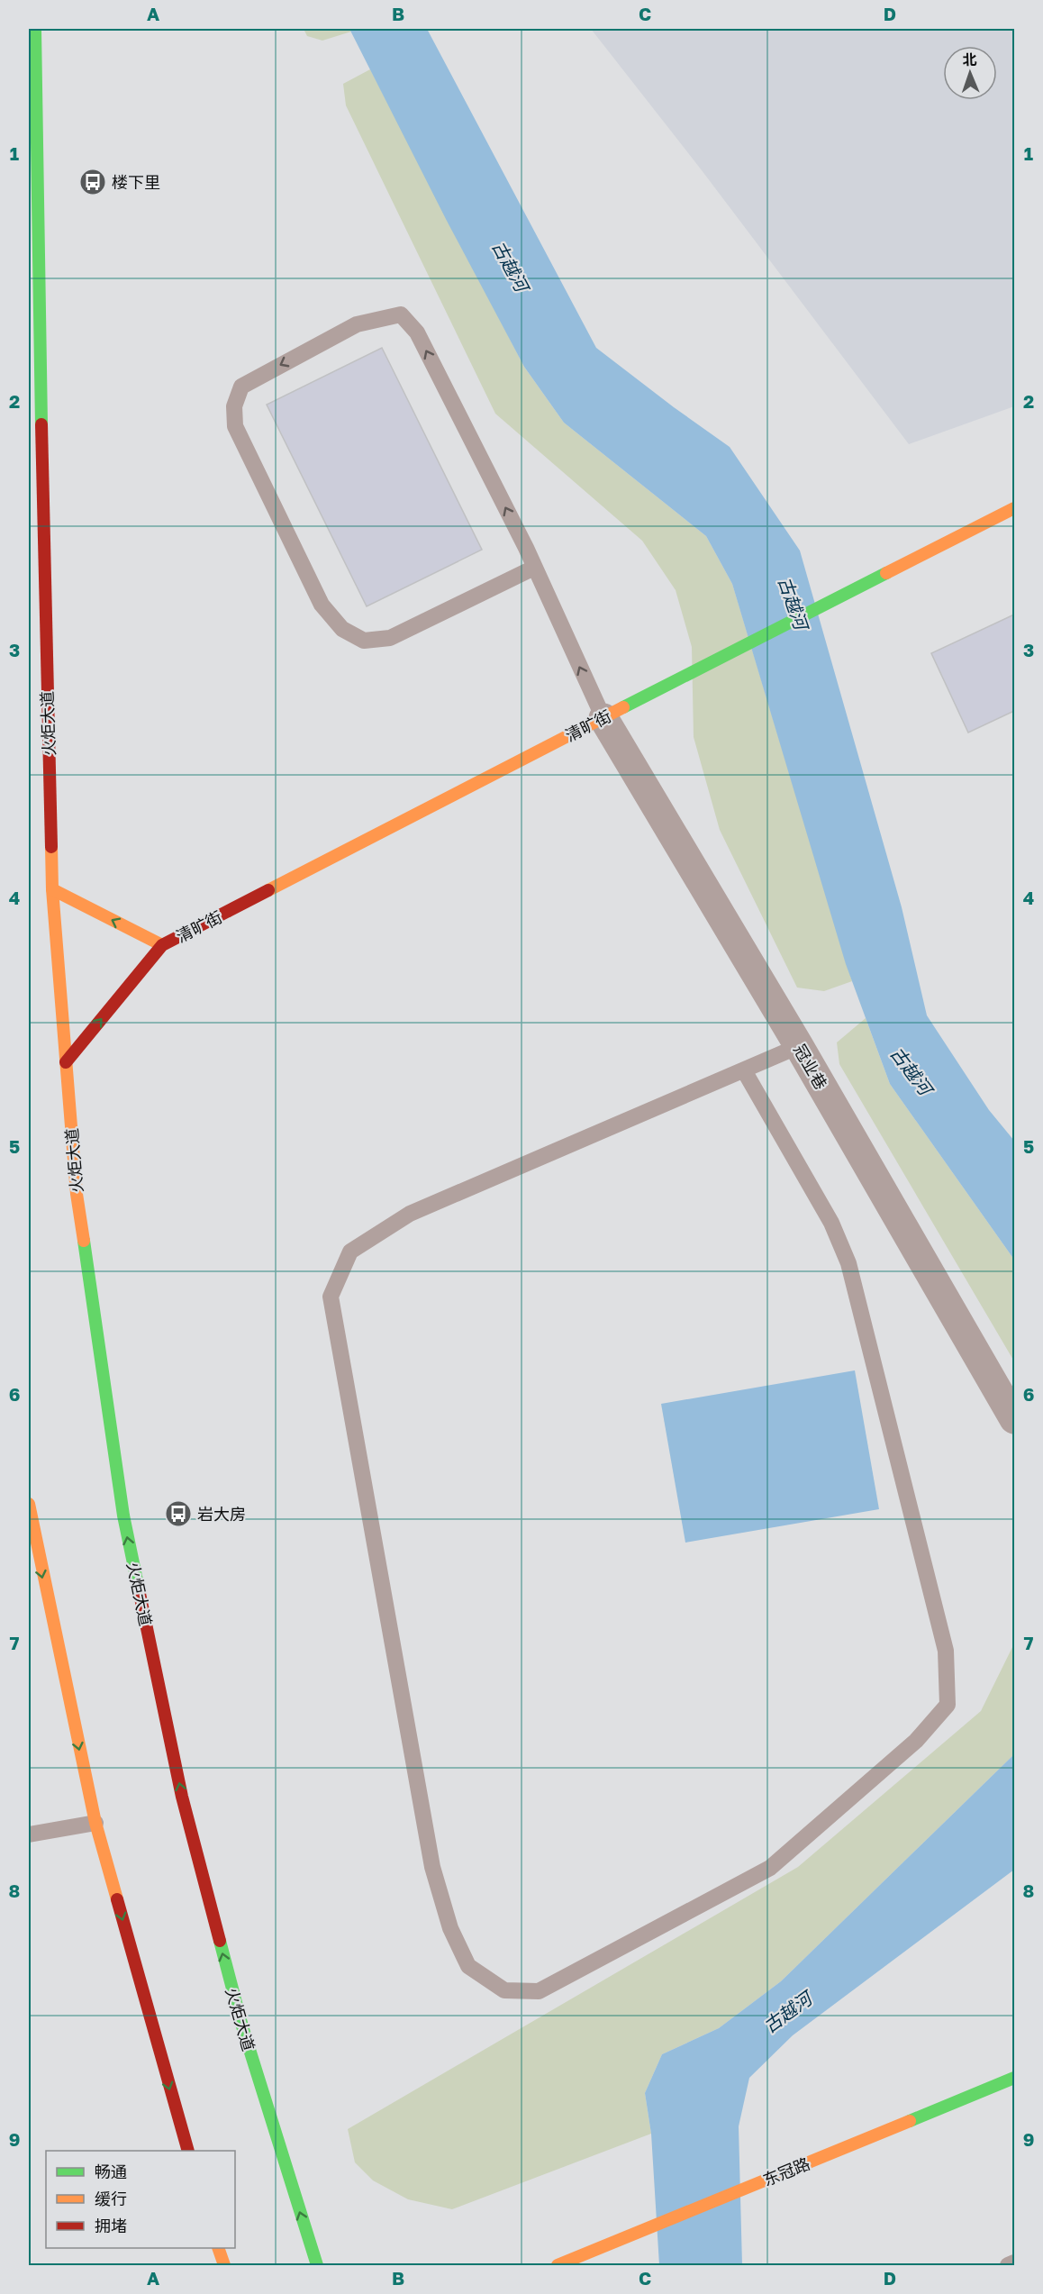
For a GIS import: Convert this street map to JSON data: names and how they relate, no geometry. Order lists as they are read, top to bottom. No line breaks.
{"streets":{"main road":["火炬大道","清旷街","东冠路"],"street":["冠业巷"]},"crossings":[["火炬大道","清旷街"],["清旷街","冠业巷"]],"water":["古越河"],"places":{"bus stop":["楼下里","岩大房"]},"legend":["畅通","缓行","拥堵"],"north":"top","grid":{"columns":["A","B","C","D"],"rows":["1","2","3","4","5","6","7","8","9"]}}
